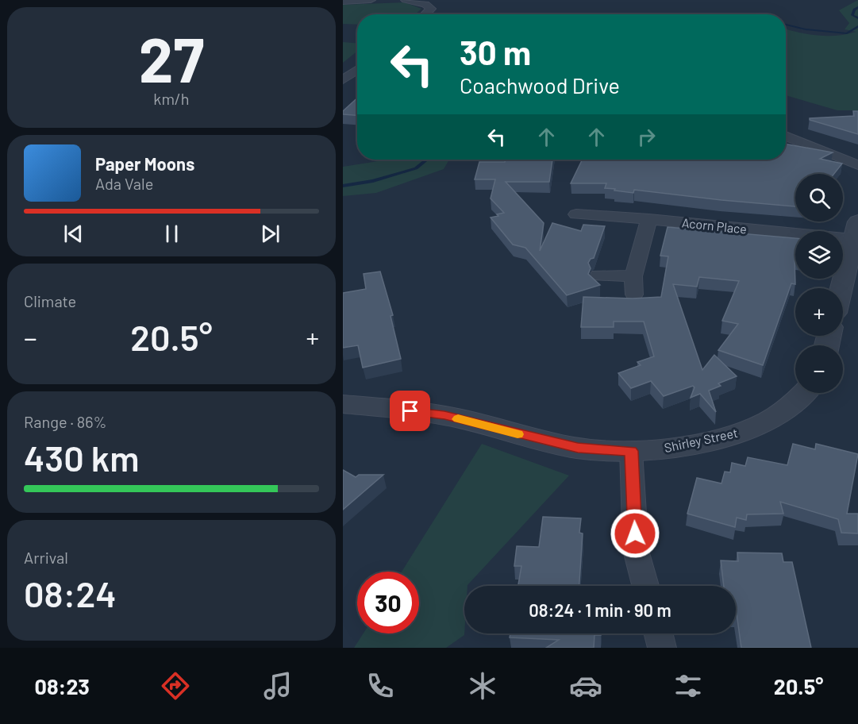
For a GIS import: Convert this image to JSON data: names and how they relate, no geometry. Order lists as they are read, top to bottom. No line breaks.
{"streets":{"street":["Acorn Place","Shirley Street"]},"page":{"tile":[["27","km/h"],"Climate",["Range · 86%","430 km"],["Arrival","08:24"]],"turn":["30 m","Coachwood Drive"],"song":["Paper Moons","Ada Vale"],"map_buttons":["+","−"],"heat":["−","20.5°","+"],"limit":"30","trip":"08:24 · 1 min · 90 m","tabs":["08:23","20.5°"]}}
